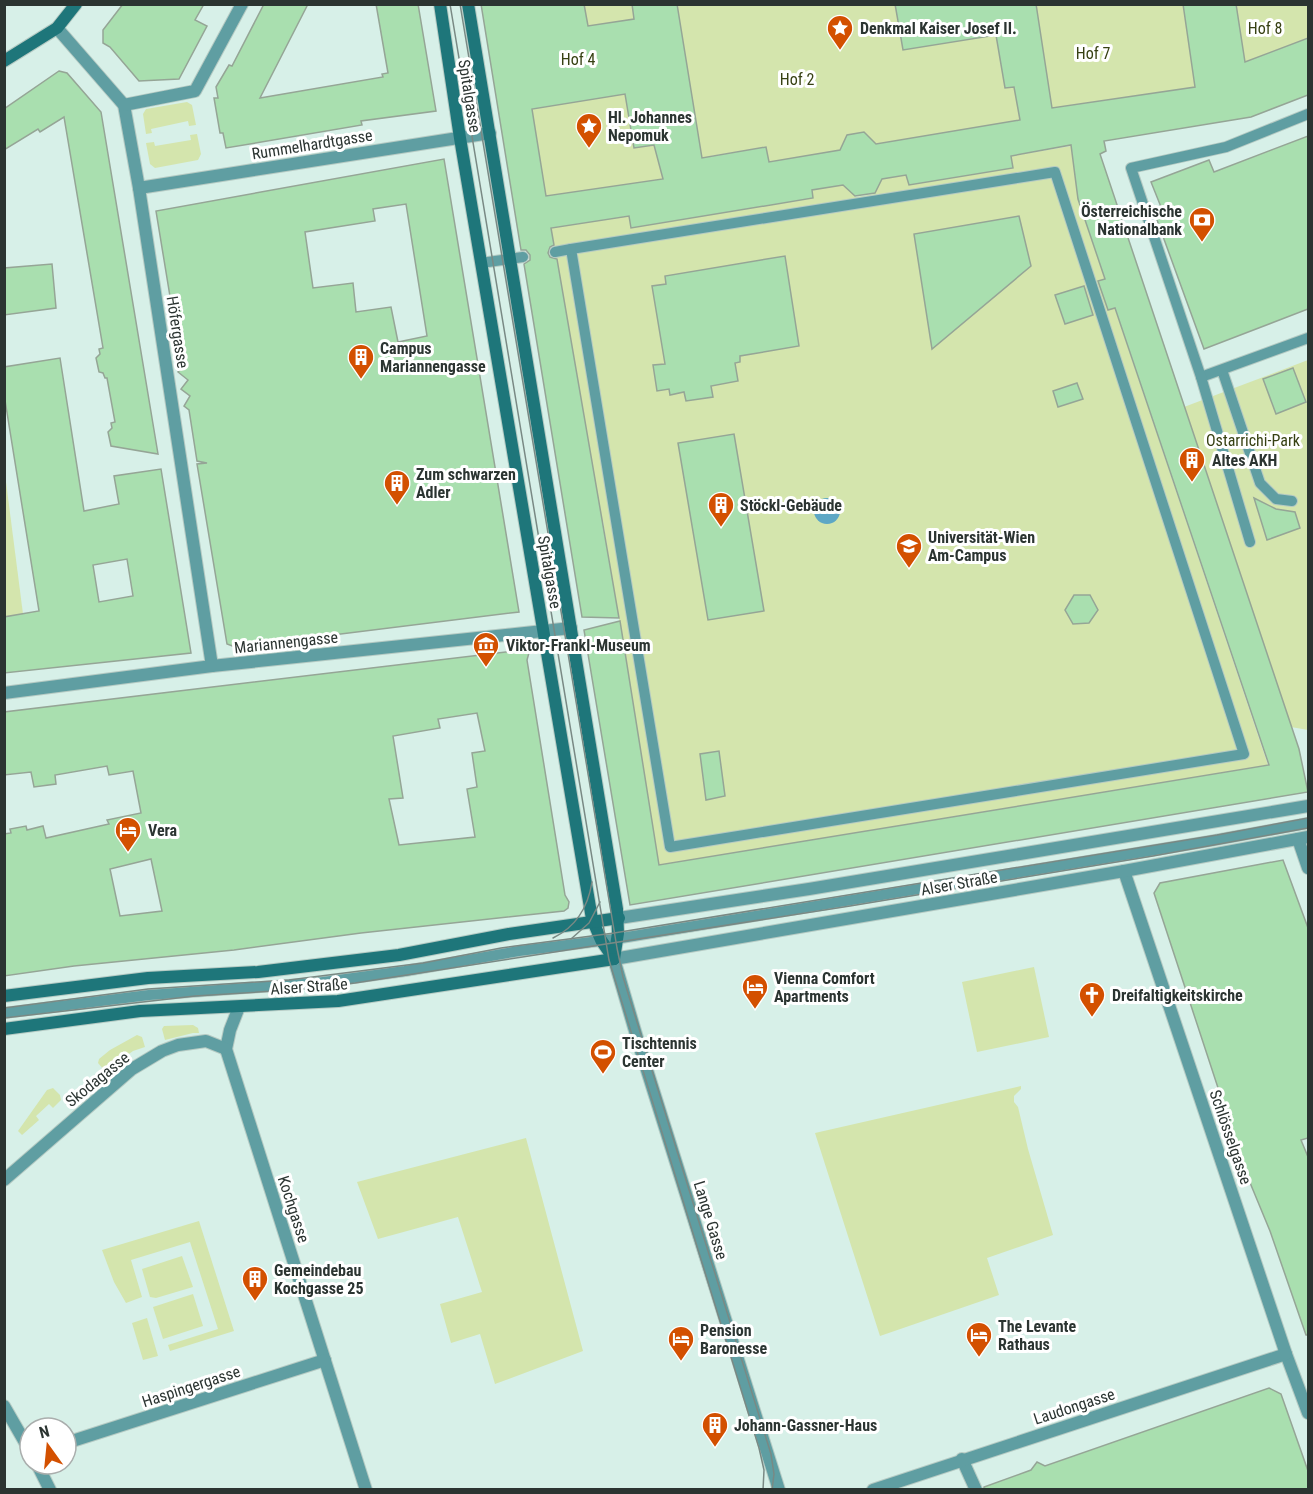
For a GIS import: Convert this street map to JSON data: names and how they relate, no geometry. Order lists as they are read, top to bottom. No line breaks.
{"streets":{"main road":["Spitalgasse","Alser Straße"],"street":["Rummelhardtgasse","Höfergasse","Mariannengasse","Skodagasse","Schlösselgasse","Kochgasse","Lange Gasse","Haspingergasse","Laudongasse"]},"crossings":[["Spitalgasse","Rummelhardtgasse"],["Spitalgasse","Mariannengasse"],["Spitalgasse","Alser Straße"],["Rummelhardtgasse","Höfergasse"],["Höfergasse","Mariannengasse"],["Alser Straße","Schlösselgasse"],["Alser Straße","Lange Gasse"],["Skodagasse","Kochgasse"],["Schlösselgasse","Laudongasse"],["Kochgasse","Haspingergasse"]],"parks":["Hof 8","Hof 7","Hof 4","Hof 2","Ostarrichi-Park"],"places":{"place":["Denkmal Kaiser Josef II.","Hl. Johannes Nepomuk"],"bank":["Österreichische Nationalbank"],"building":["Campus Mariannengasse","Altes AKH","Zum schwarzen Adler","Stöckl-Gebäude","Gemeindebau Kochgasse 25","Johann-Gassner-Haus"],"school or university":["Universität-Wien Am-Campus"],"museum":["Viktor-Frankl-Museum"],"hotel":["Vera","Vienna Comfort Apartments","The Levante Rathaus","Pension Baronesse"],"church":["Dreifaltigkeitskirche"],"sports":["Tischtennis Center"]},"north":"top"}
